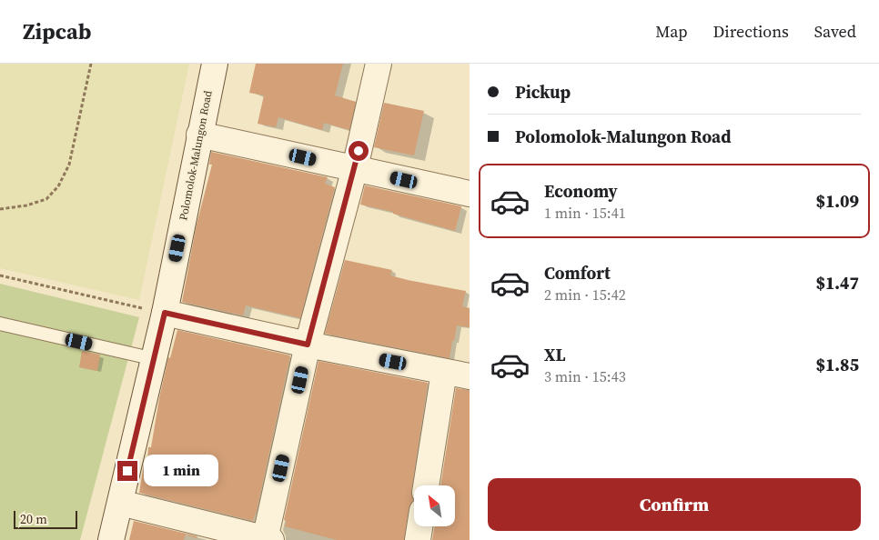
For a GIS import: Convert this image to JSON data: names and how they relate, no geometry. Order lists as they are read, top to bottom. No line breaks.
{"streets":{"street":["Polomolok-Malungon Road"]},"scale_bar":"20 m","north":"top left","page":{"header":"Zipcab","nav":["Map","Directions","Saved"],"banner":["Pickup","Polomolok-Malungon Road"],"list":[{"name":"Economy","note":"1 min · 15:41","value":"$1.09"},{"name":"Comfort","note":"2 min · 15:42","value":"$1.47"},{"name":"XL","note":"3 min · 15:43","value":"$1.85"}],"bubble":"1 min","buttons":"Confirm","scale":"20 m"}}
